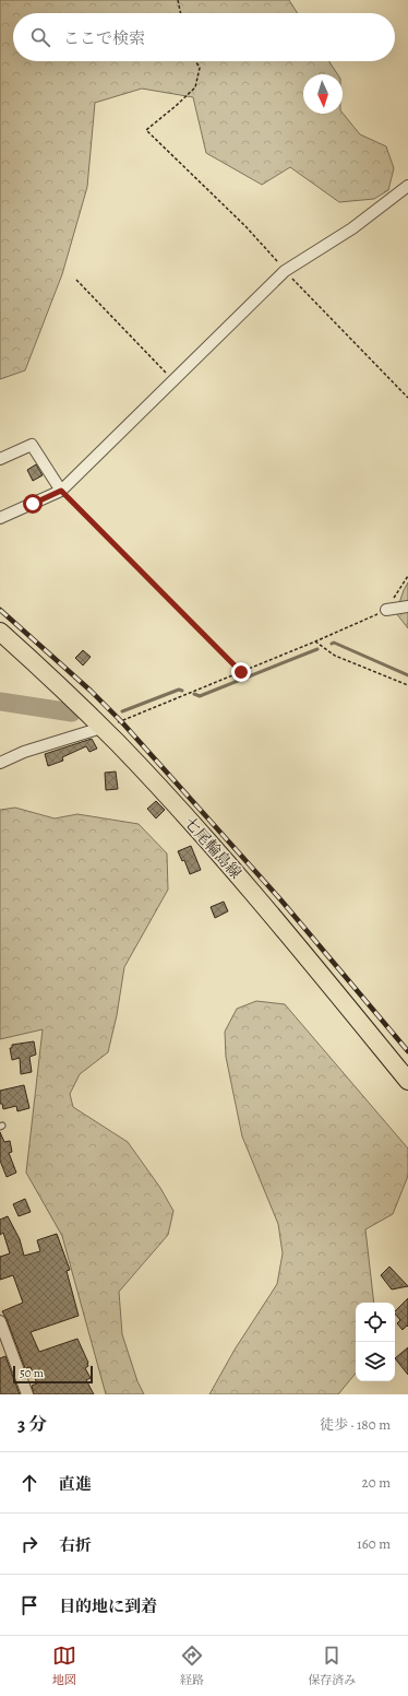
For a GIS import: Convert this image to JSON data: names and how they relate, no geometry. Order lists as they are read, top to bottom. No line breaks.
{"streets":{"main road":["七尾輪島線"]},"scale_bar":"50 m","north":"bottom","page":{"search":"ここで検索","scale":"50 m","heading":["3 分","徒歩 · 180 m"],"list":[["直進","20 m"],["右折","160 m"],"目的地に到着"],"nav":["地図","経路","保存済み"]}}
